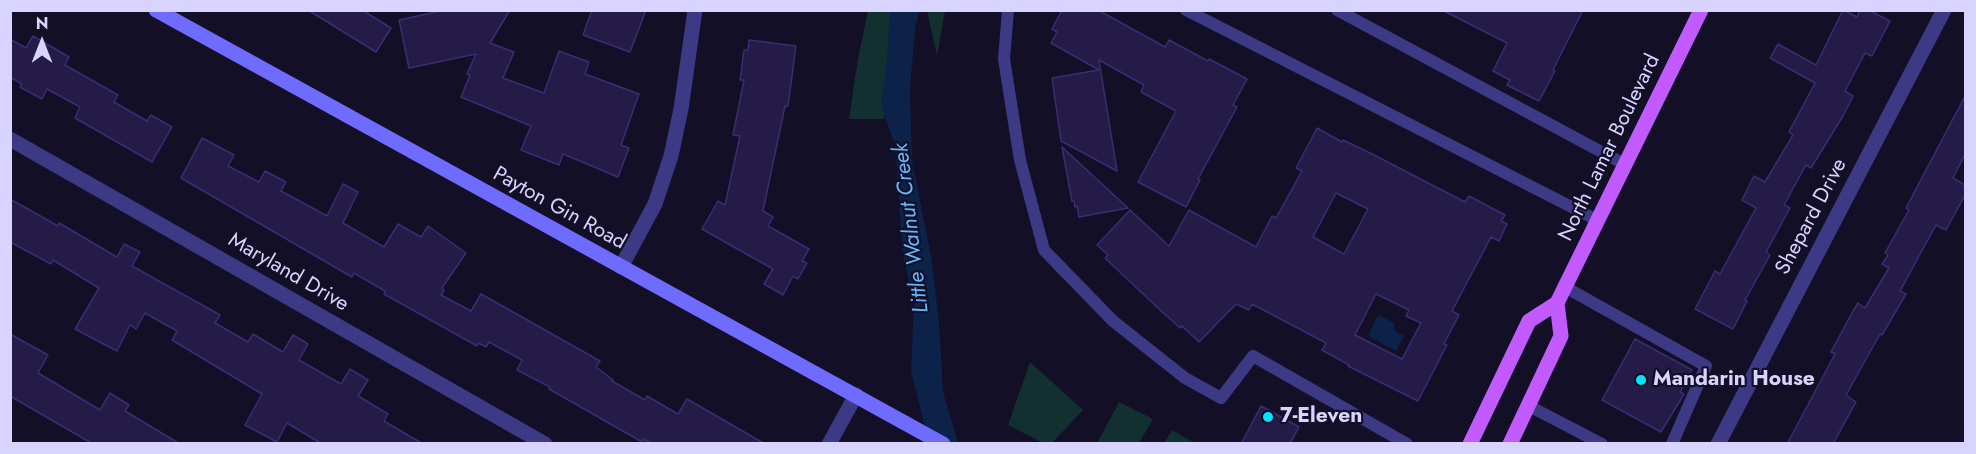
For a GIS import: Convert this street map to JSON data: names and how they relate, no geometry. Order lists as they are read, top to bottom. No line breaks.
{"streets":{"main road":["North Lamar Boulevard"],"street":["Payton Gin Road","Shepard Drive","Maryland Drive"]},"water":["Little Walnut Creek"],"places":["Mandarin House","7-Eleven"],"north":"top"}
